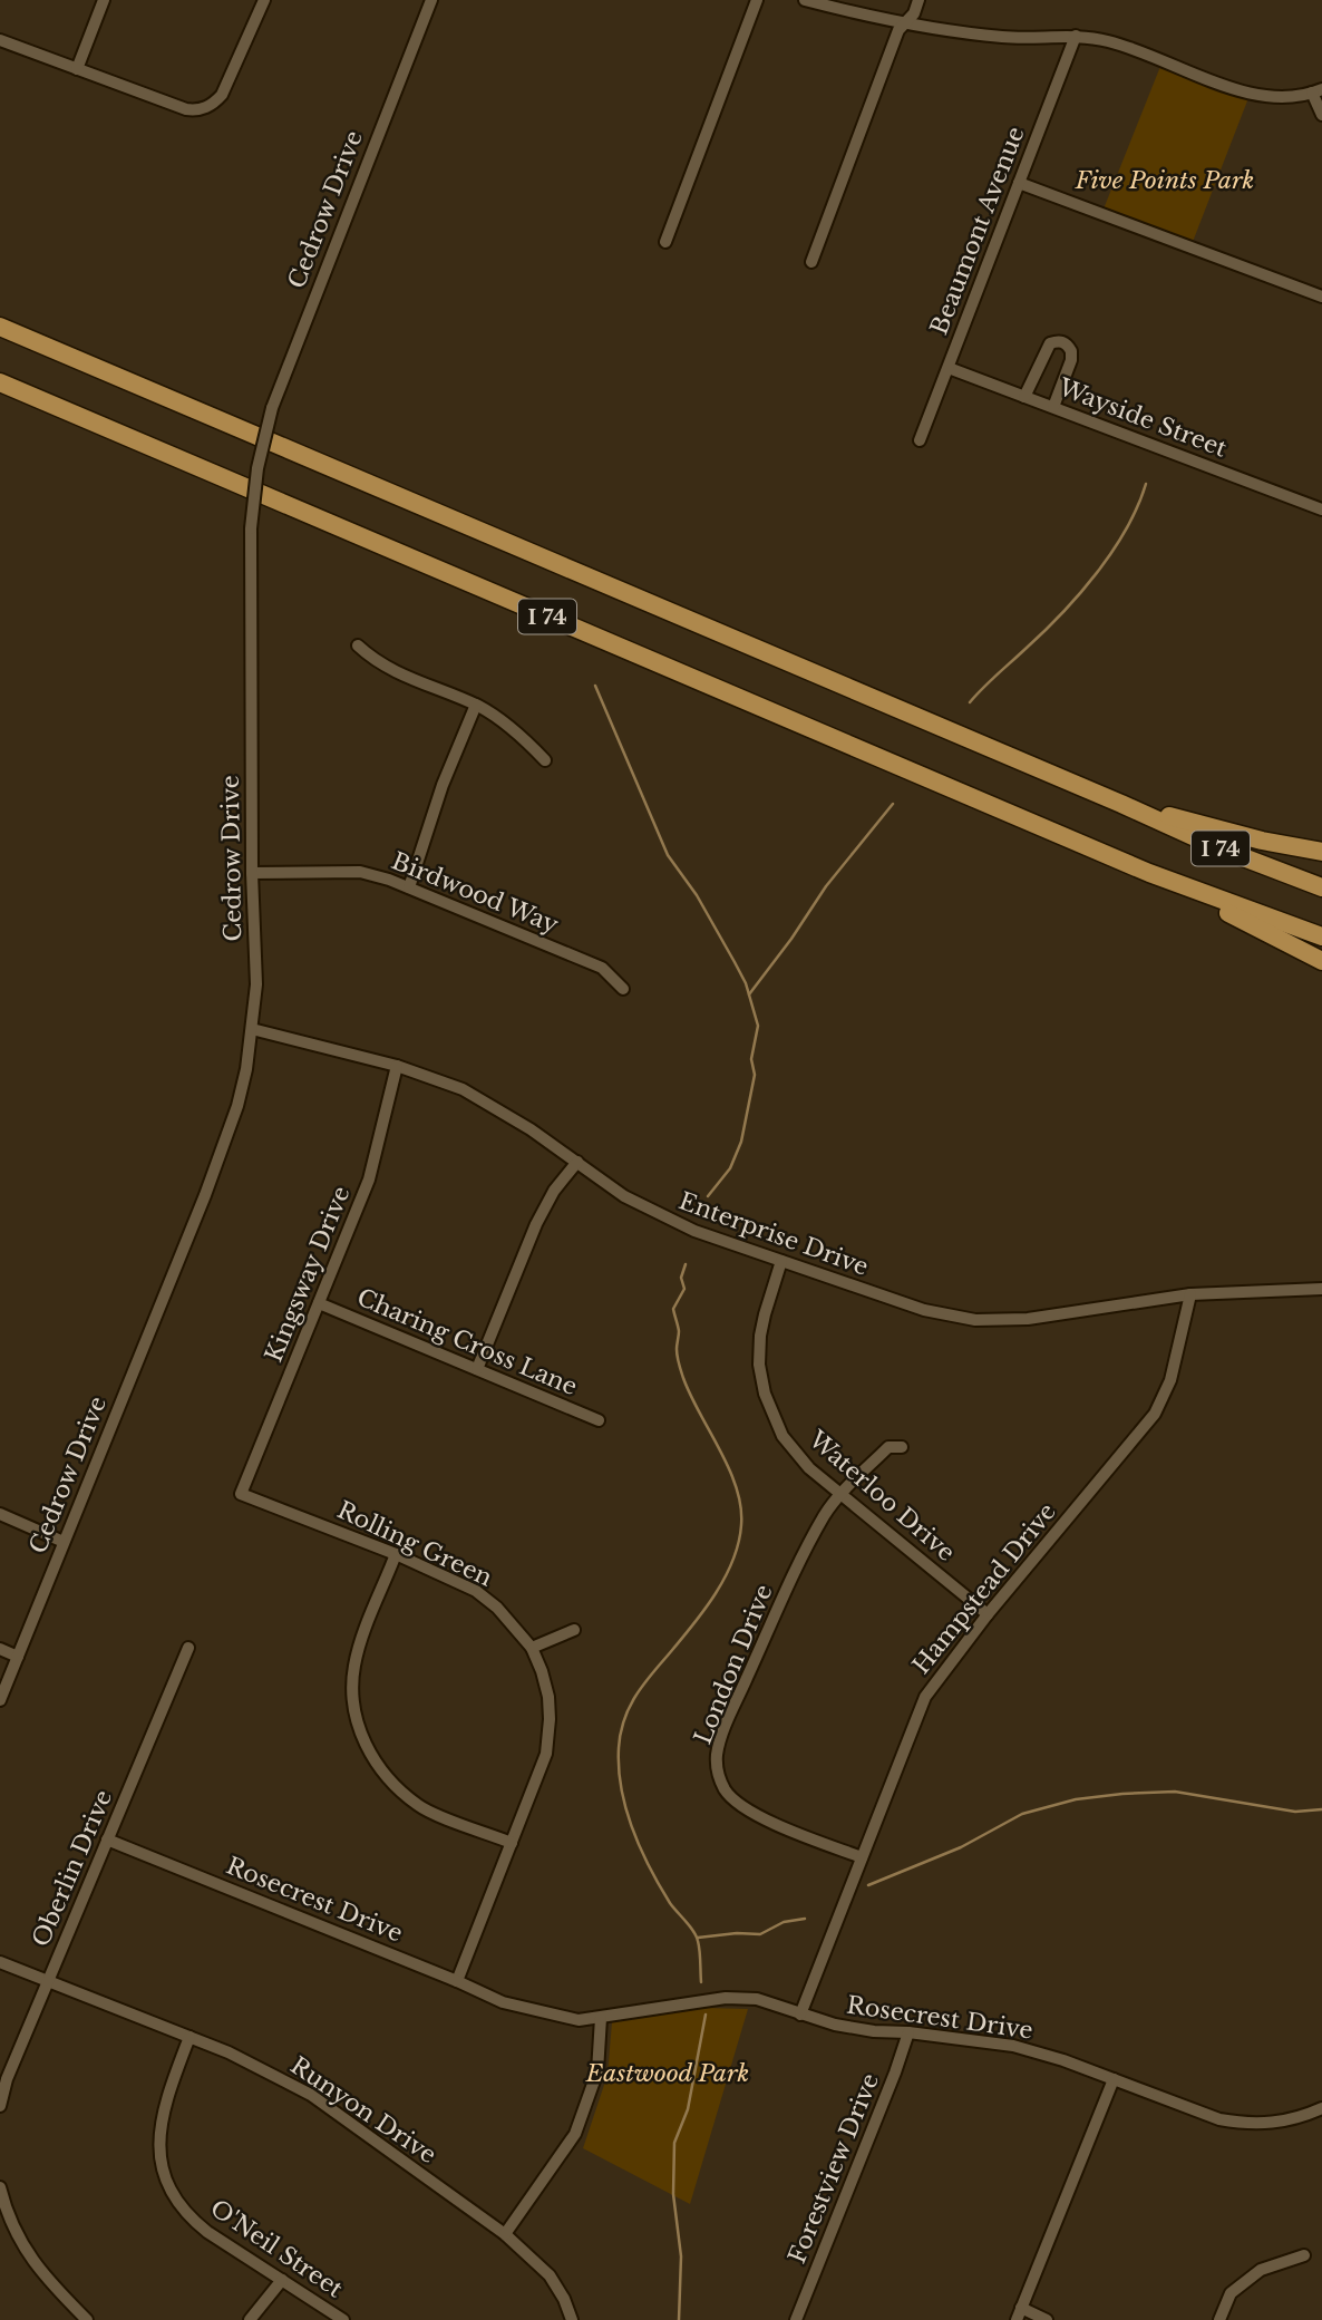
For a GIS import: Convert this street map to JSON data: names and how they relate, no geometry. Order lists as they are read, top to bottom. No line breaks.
{"streets":{"highway":["I 74"],"street":["Cedrow Drive","Beaumont Avenue","Wayside Street","Birdwood Way","Enterprise Drive","Kingsway Drive","Charing Cross Lane","Waterloo Drive","Rolling Green","Hampstead Drive","London Drive","Oberlin Drive","Rosecrest Drive","Runyon Drive","Forestview Drive","O'Neil Street"]},"crossings":[["Cedrow Drive","Birdwood Way"],["Cedrow Drive","Enterprise Drive"],["Beaumont Avenue","Wayside Street"],["Enterprise Drive","Kingsway Drive"],["Enterprise Drive","Waterloo Drive"],["Enterprise Drive","Hampstead Drive"],["Kingsway Drive","Charing Cross Lane"],["Kingsway Drive","Rolling Green"],["Waterloo Drive","Hampstead Drive"],["Waterloo Drive","London Drive"],["Rolling Green","Rosecrest Drive"],["Hampstead Drive","London Drive"],["Hampstead Drive","Rosecrest Drive"],["Oberlin Drive","Rosecrest Drive"],["Oberlin Drive","Runyon Drive"],["Rosecrest Drive","Forestview Drive"],["Runyon Drive","O'Neil Street"]],"parks":["Five Points Park","Eastwood Park"]}
